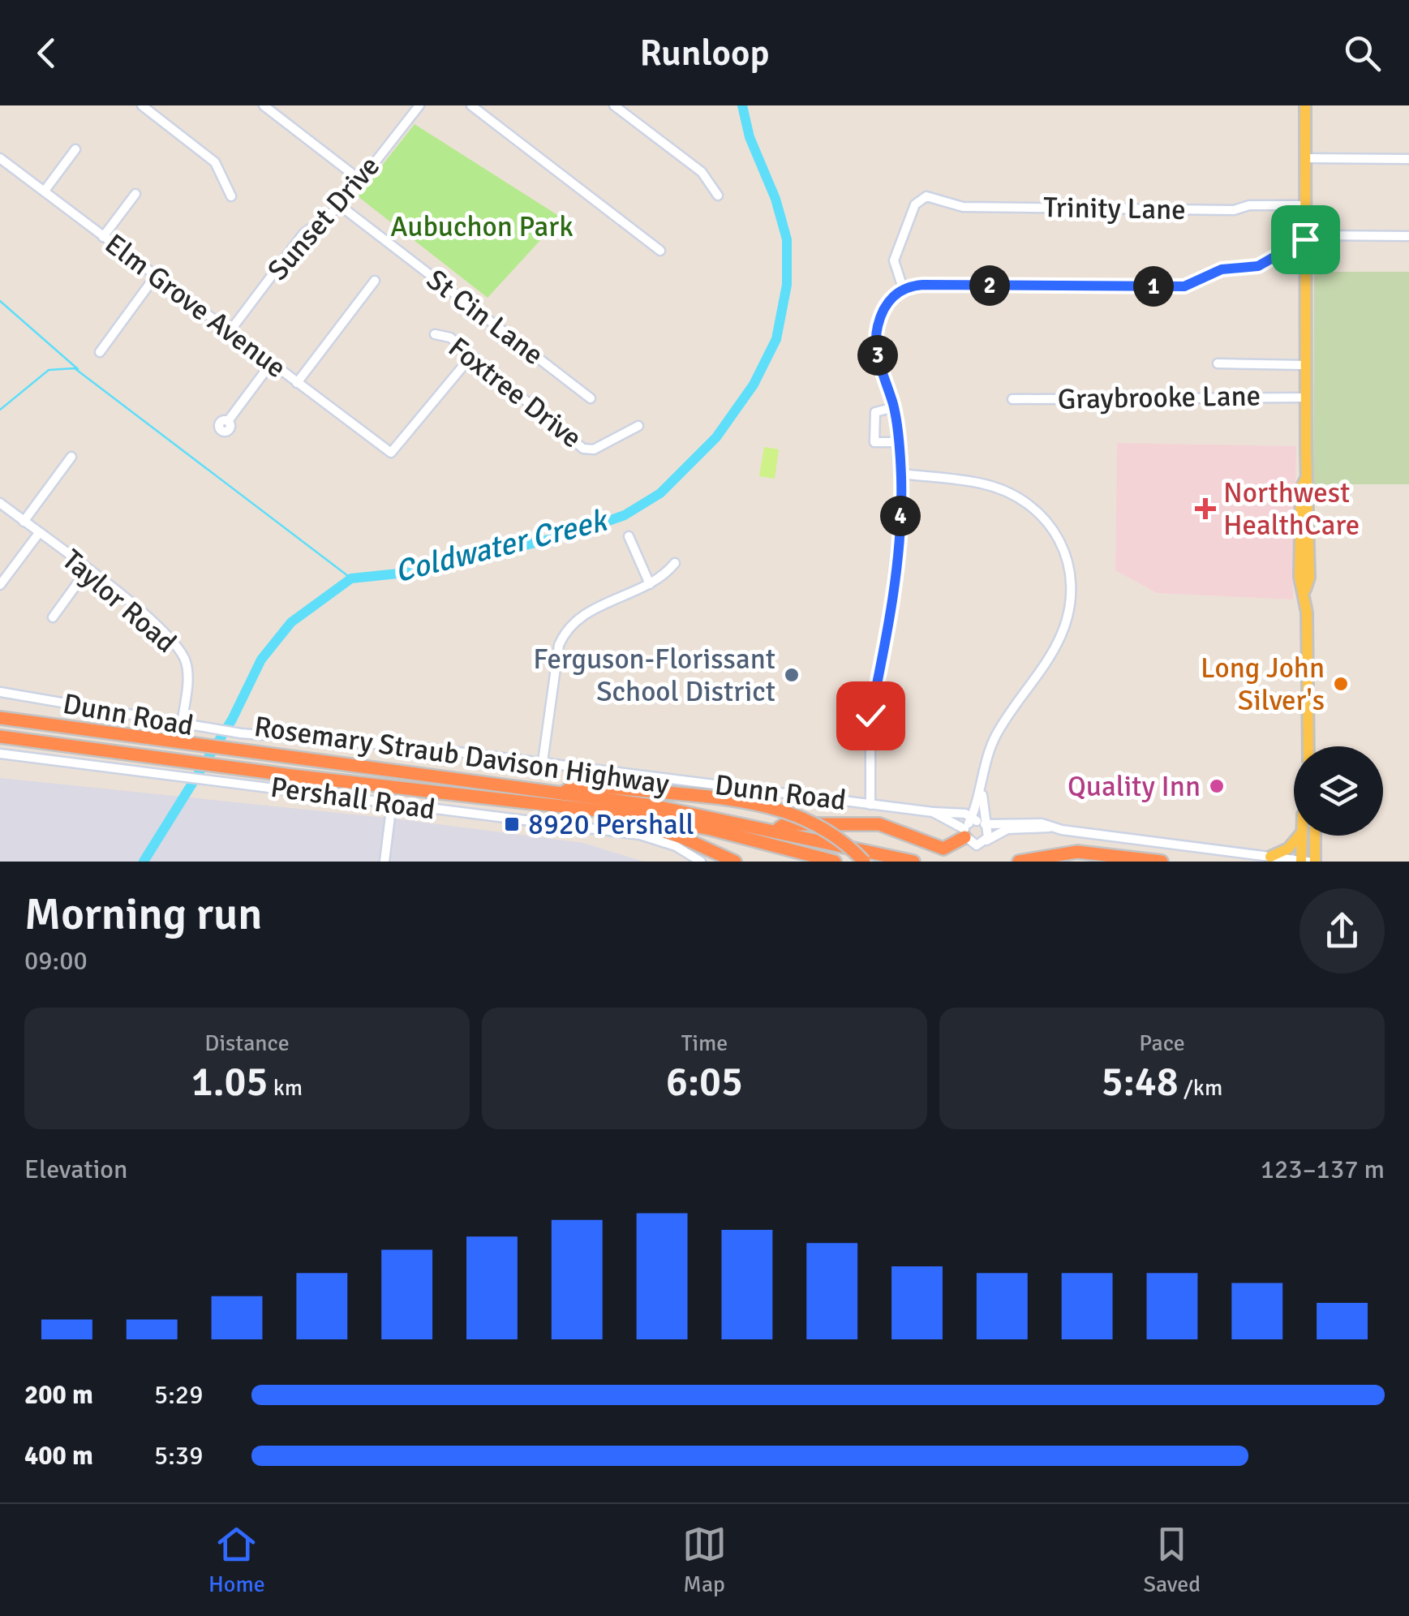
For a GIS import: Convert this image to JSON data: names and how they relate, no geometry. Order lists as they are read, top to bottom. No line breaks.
{"streets":{"highway":["Rosemary Straub Davison Highway"],"street":["Trinity Lane","Sunset Drive","Elm Grove Avenue","St Cin Lane","Foxtree Drive","Graybrooke Lane","Taylor Road","Dunn Road","Pershall Road"]},"crossings":[["Sunset Drive","Elm Grove Avenue"],["Sunset Drive","St Cin Lane"],["Elm Grove Avenue","Foxtree Drive"],["Taylor Road","Dunn Road"],["Rosemary Straub Davison Highway","Pershall Road"]],"water":["Coldwater Creek"],"parks":["Aubuchon Park"],"places":{"health":["Northwest HealthCare"],"other":["Ferguson-Florissant School District","Long John Silver's","Quality Inn"],"transit":["8920 Pershall"]},"page":{"header":"Runloop","pins":["2","1","3","4"],"heading":["Morning run","09:00"],"stats":[["Distance","1.05 km"],["Time","6:05"],["Pace","5:48 /km"]],"chart":["Elevation","123–137 m"],"list":[{"name":"200 m","note":"5:29"},{"name":"400 m","note":"5:39"}],"tabs":["Home","Map","Saved"]}}
